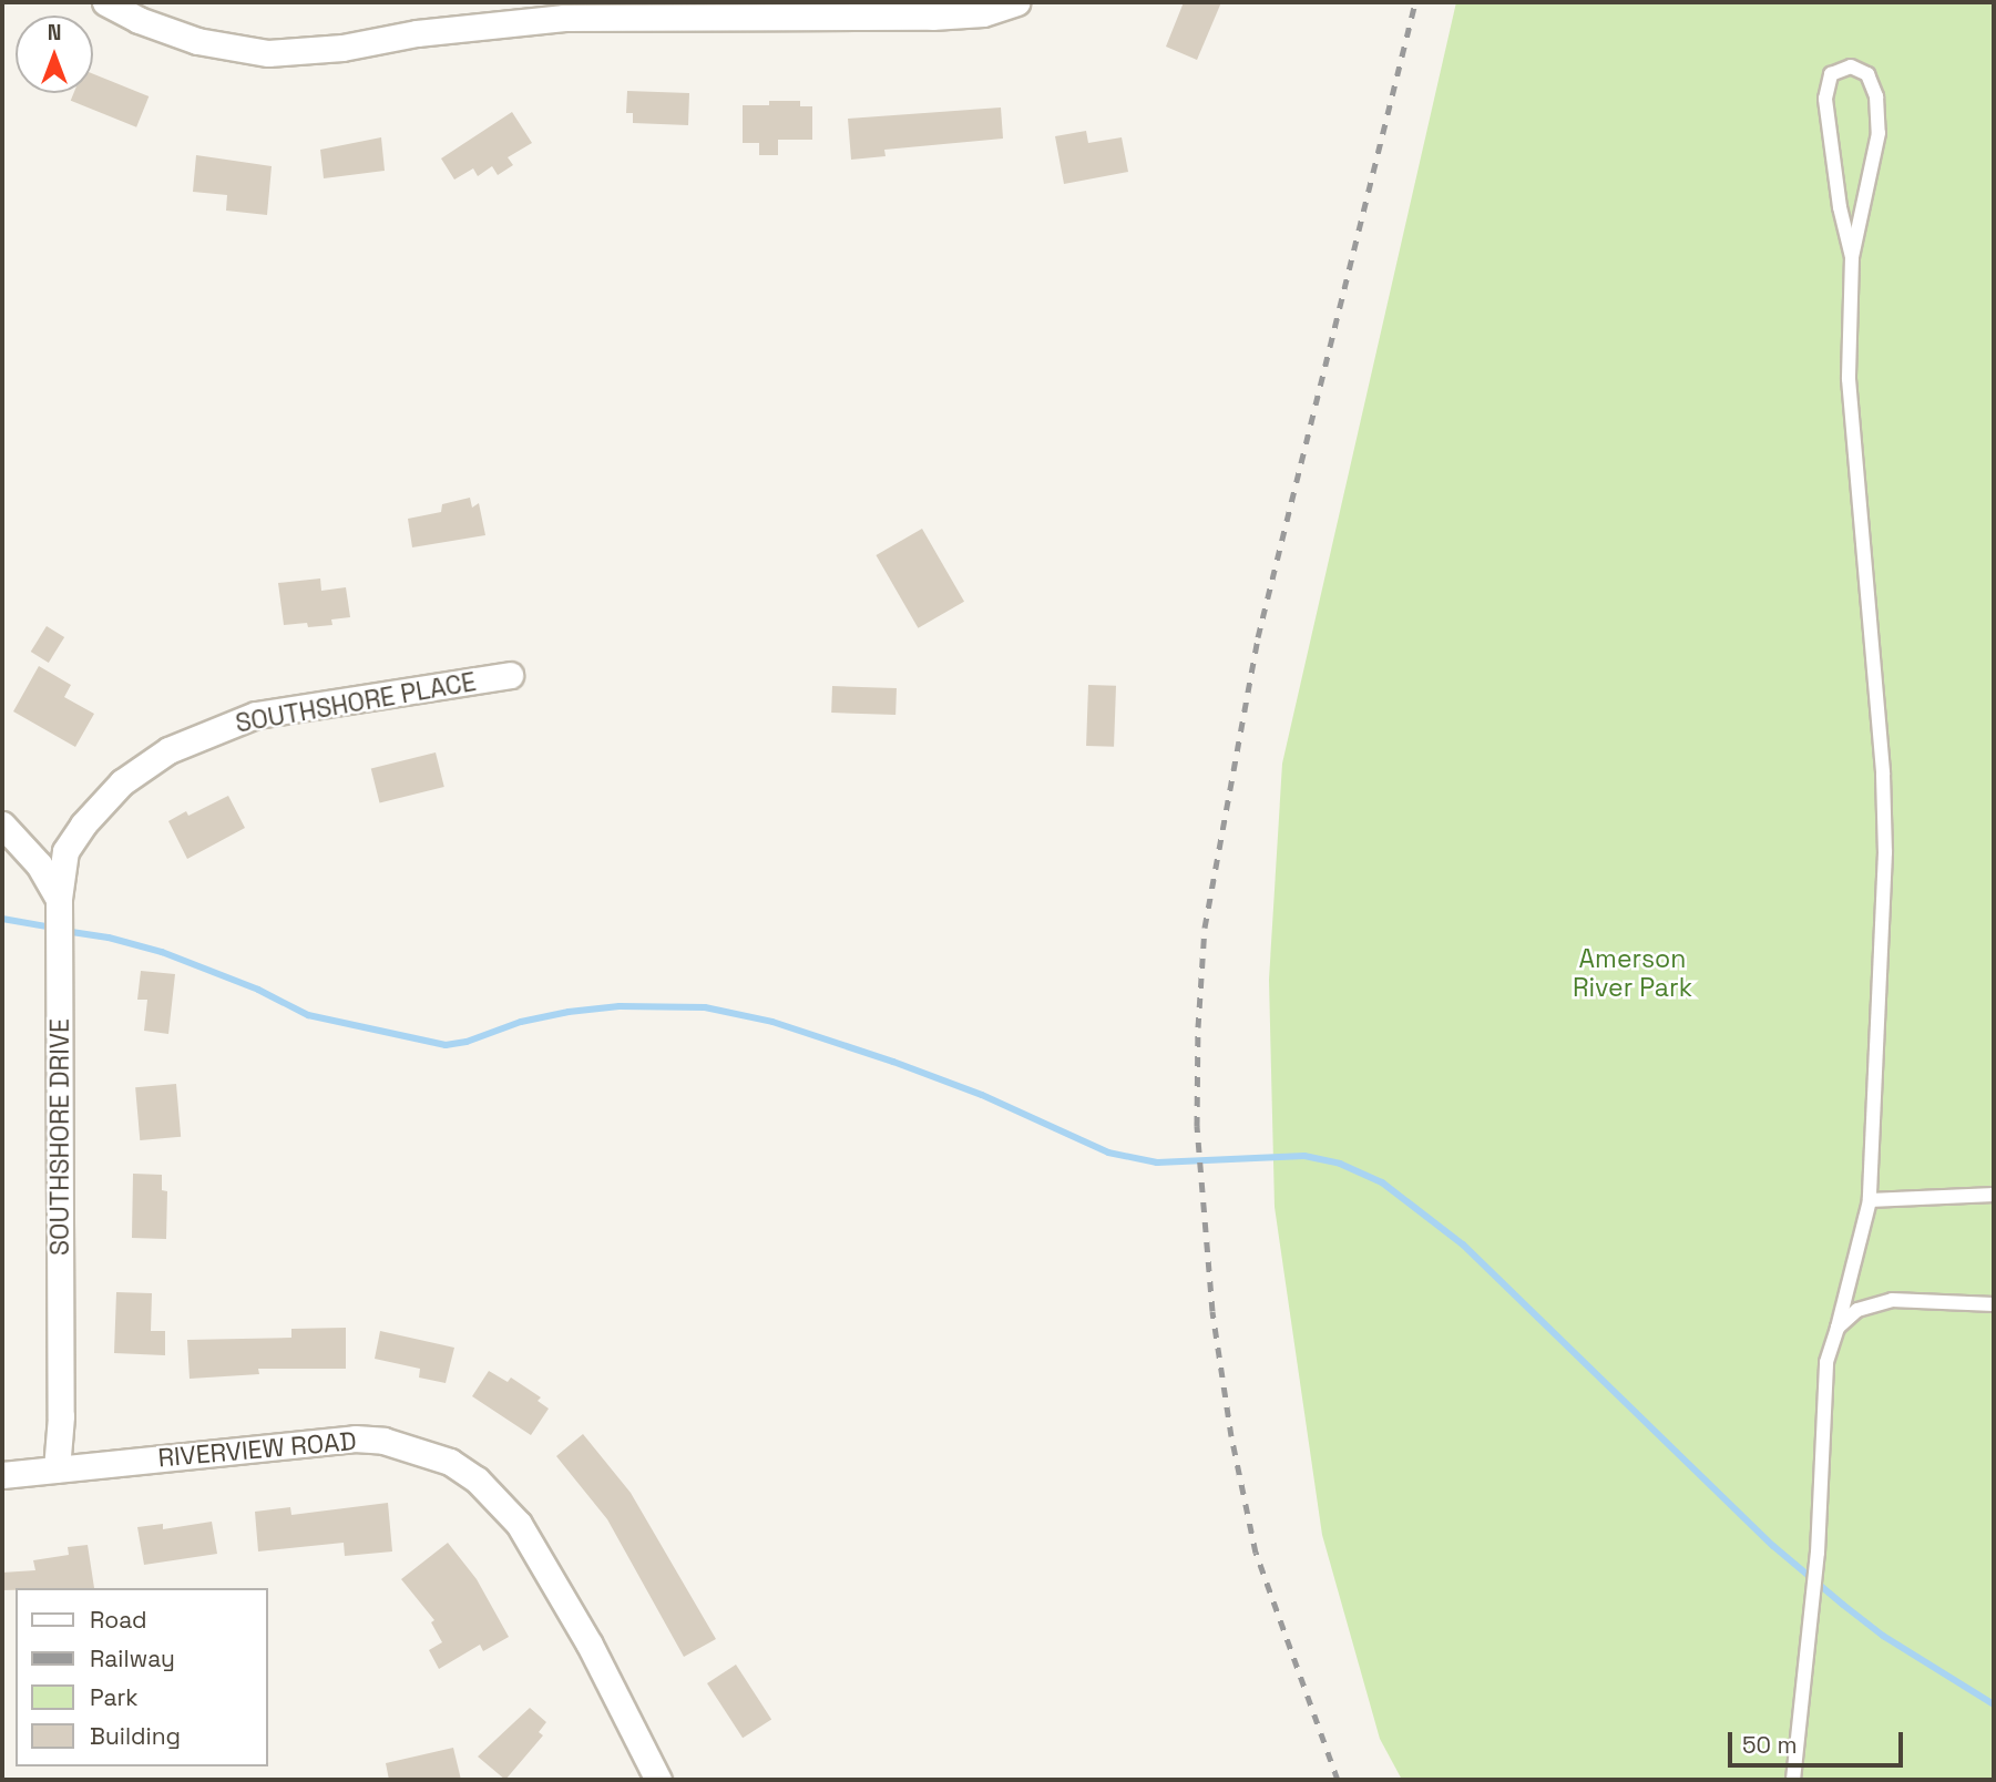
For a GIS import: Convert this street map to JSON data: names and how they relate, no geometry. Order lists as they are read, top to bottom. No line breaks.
{"streets":{"street":["SOUTHSHORE PLACE","SOUTHSHORE DRIVE","RIVERVIEW ROAD"]},"crossings":[["SOUTHSHORE PLACE","SOUTHSHORE DRIVE"],["SOUTHSHORE DRIVE","RIVERVIEW ROAD"]],"parks":["Amerson River Park"],"legend":["Road","Railway","Park","Building"],"scale_bar":"50 m","north":"top"}
